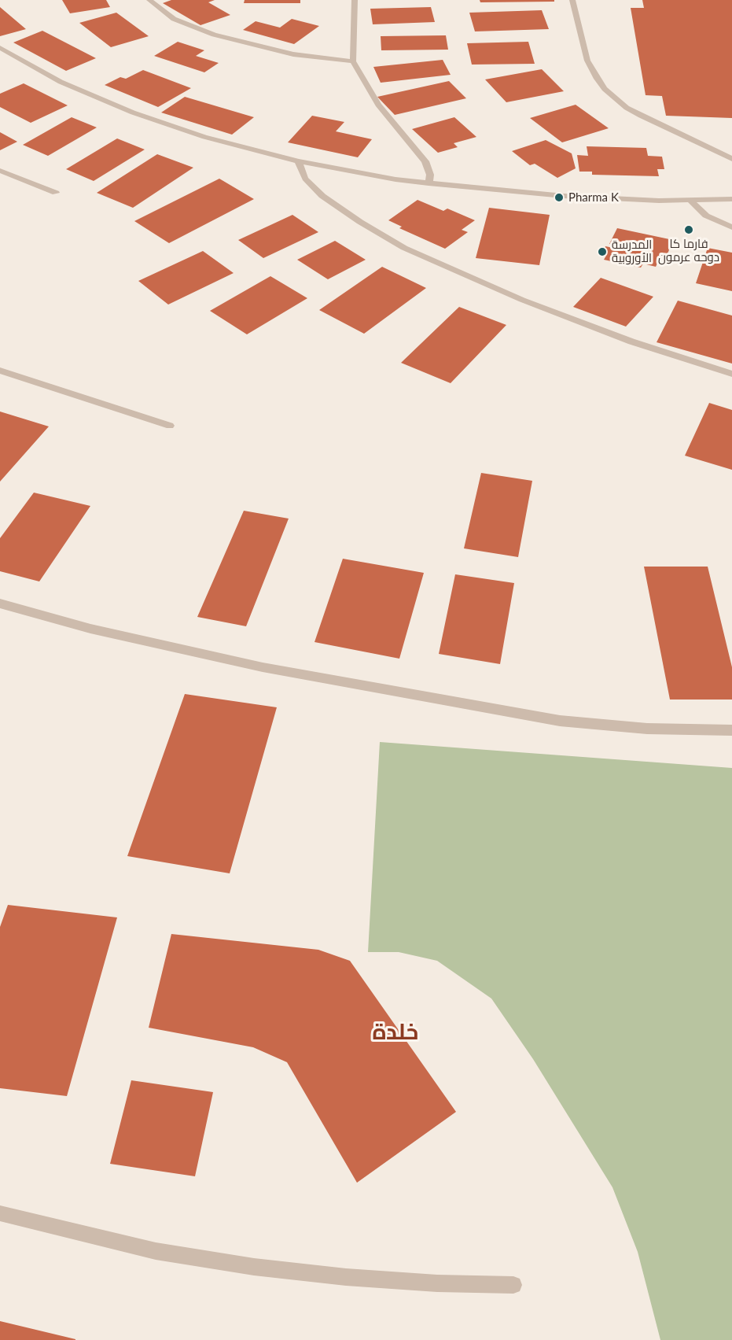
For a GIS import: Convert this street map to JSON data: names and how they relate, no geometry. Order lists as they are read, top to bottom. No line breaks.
{"districts":["خلدة"],"places":["Pharma K","فارما كا دوحه عرمون","المدرسة الأوروبية"]}
